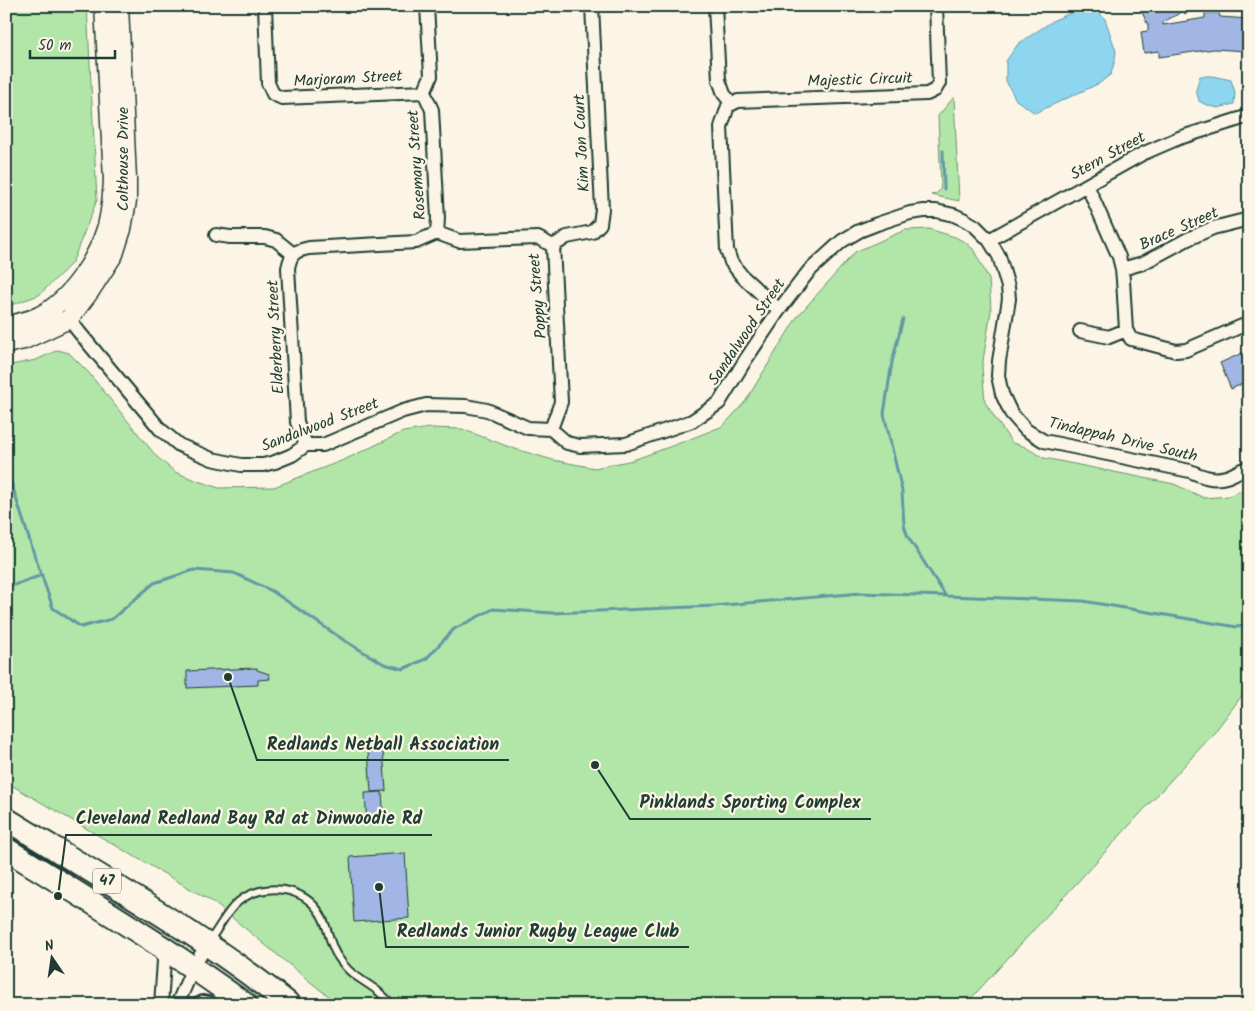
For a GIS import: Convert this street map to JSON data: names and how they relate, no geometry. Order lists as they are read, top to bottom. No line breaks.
{"streets":{"highway":["47"],"street":["Marjoram Street","Majestic Circuit","Kim Jon Court","Stern Street","Colthouse Drive","Rosemary Street","Brace Street","Poppy Street","Sandalwood Street","Elderberry Street","Tindappah Drive South"]},"crossings":[["Marjoram Street","Rosemary Street"],["Kim Jon Court","Poppy Street"],["Stern Street","Tindappah Drive South"],["Colthouse Drive","Sandalwood Street"],["Rosemary Street","Poppy Street"],["Poppy Street","Sandalwood Street"],["Sandalwood Street","Elderberry Street"],["Sandalwood Street","Tindappah Drive South"]],"places":["Redlands Netball Association","Pinklands Sporting Complex","Redlands Junior Rugby League Club","Cleveland Redland Bay Rd at Dinwoodie Rd"],"scale_bar":"50 m","north":"top"}
